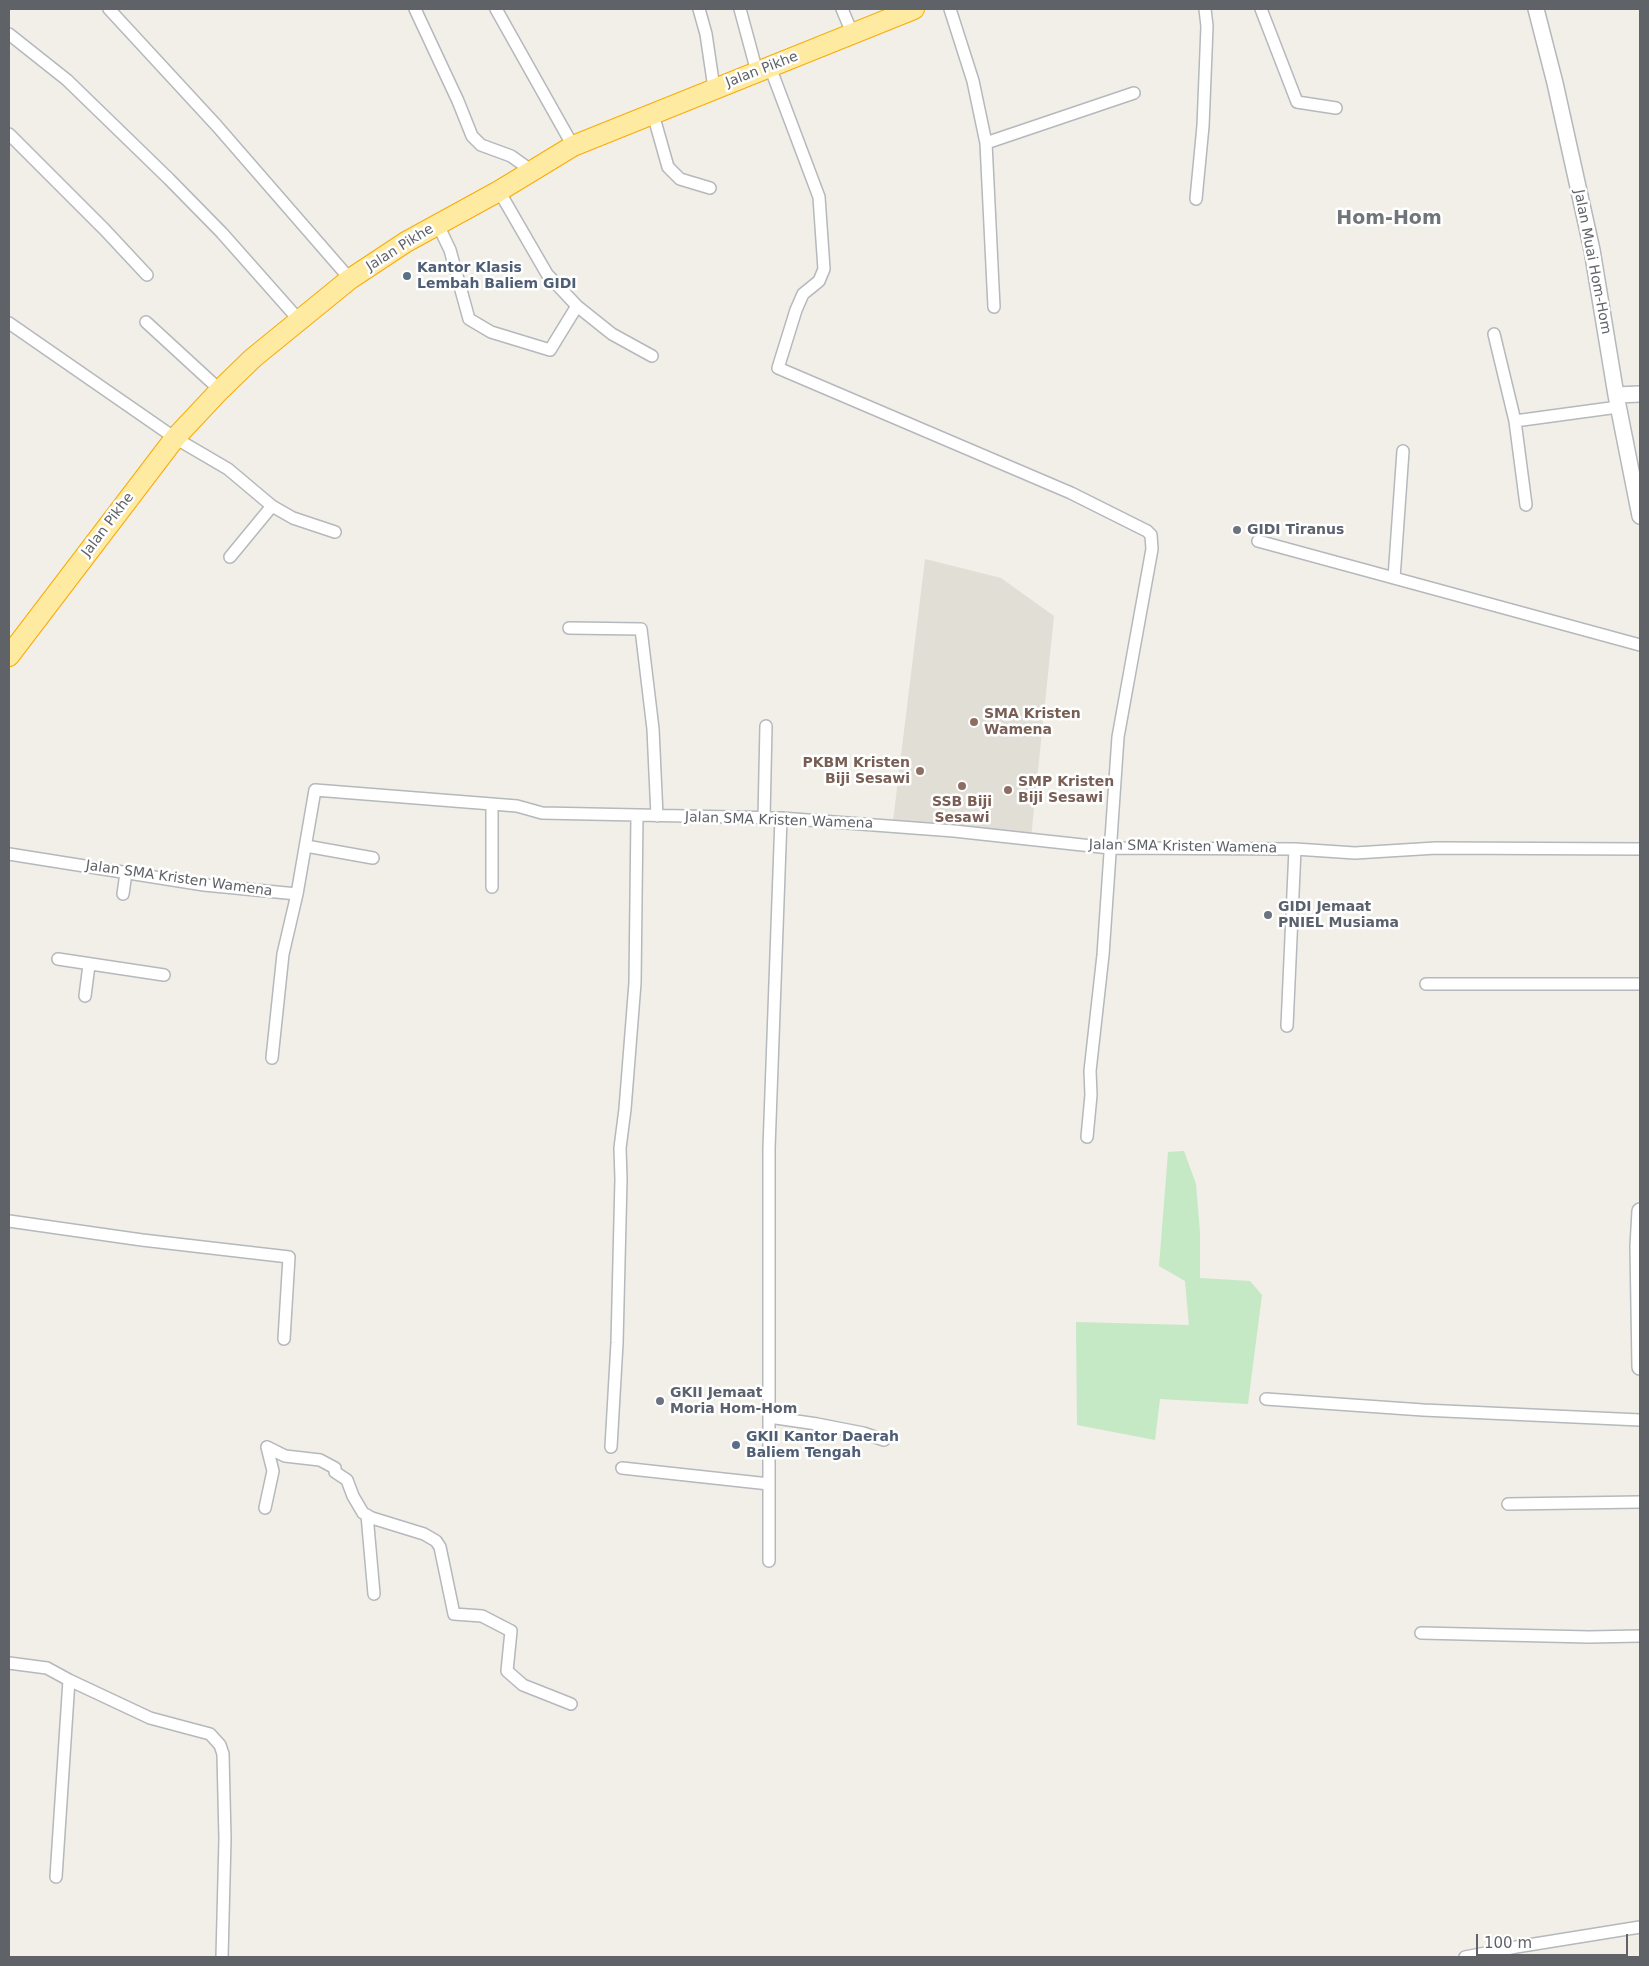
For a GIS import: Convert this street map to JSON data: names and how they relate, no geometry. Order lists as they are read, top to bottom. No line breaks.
{"streets":{"highway":["Jalan Pikhe"],"street":["Jalan Muai Hom-Hom","Jalan SMA Kristen Wamena"]},"districts":["Hom-Hom"],"places":["Kantor Klasis Lembah Baliem GIDI","GIDI Tiranus","SMA Kristen Wamena","PKBM Kristen Biji Sesawi","SSB Biji Sesawi","SMP Kristen Biji Sesawi","GIDI Jemaat PNIEL Musiama","GKII Jemaat Moria Hom-Hom","GKII Kantor Daerah Baliem Tengah"],"scale_bar":"100 m"}
